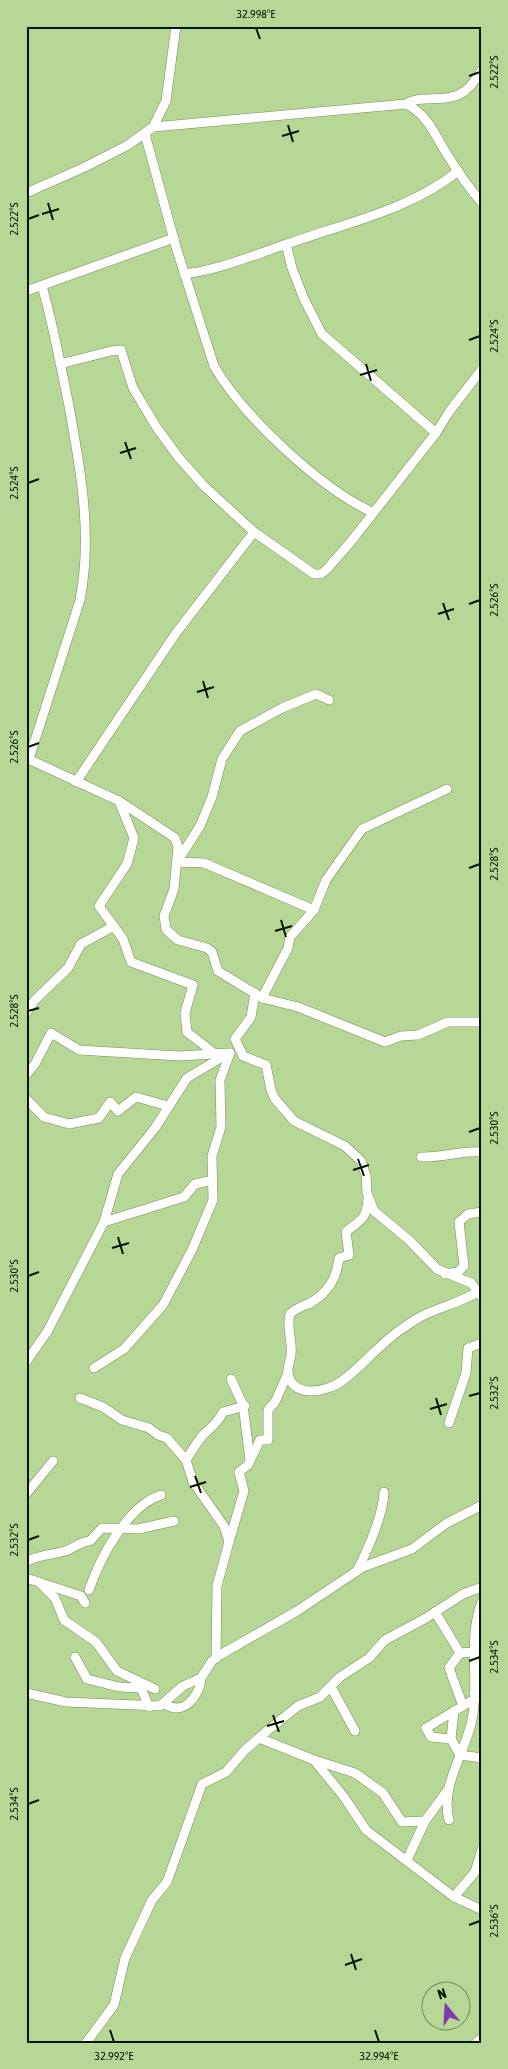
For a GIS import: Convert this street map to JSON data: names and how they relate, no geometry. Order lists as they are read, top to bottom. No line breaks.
{"north":"top","coordinates":["32.998°E","2.522°S","2.524°S","2.526°S","2.528°S","2.530°S","2.532°S","2.534°S","2.536°S","32.992°E","32.994°E"]}
